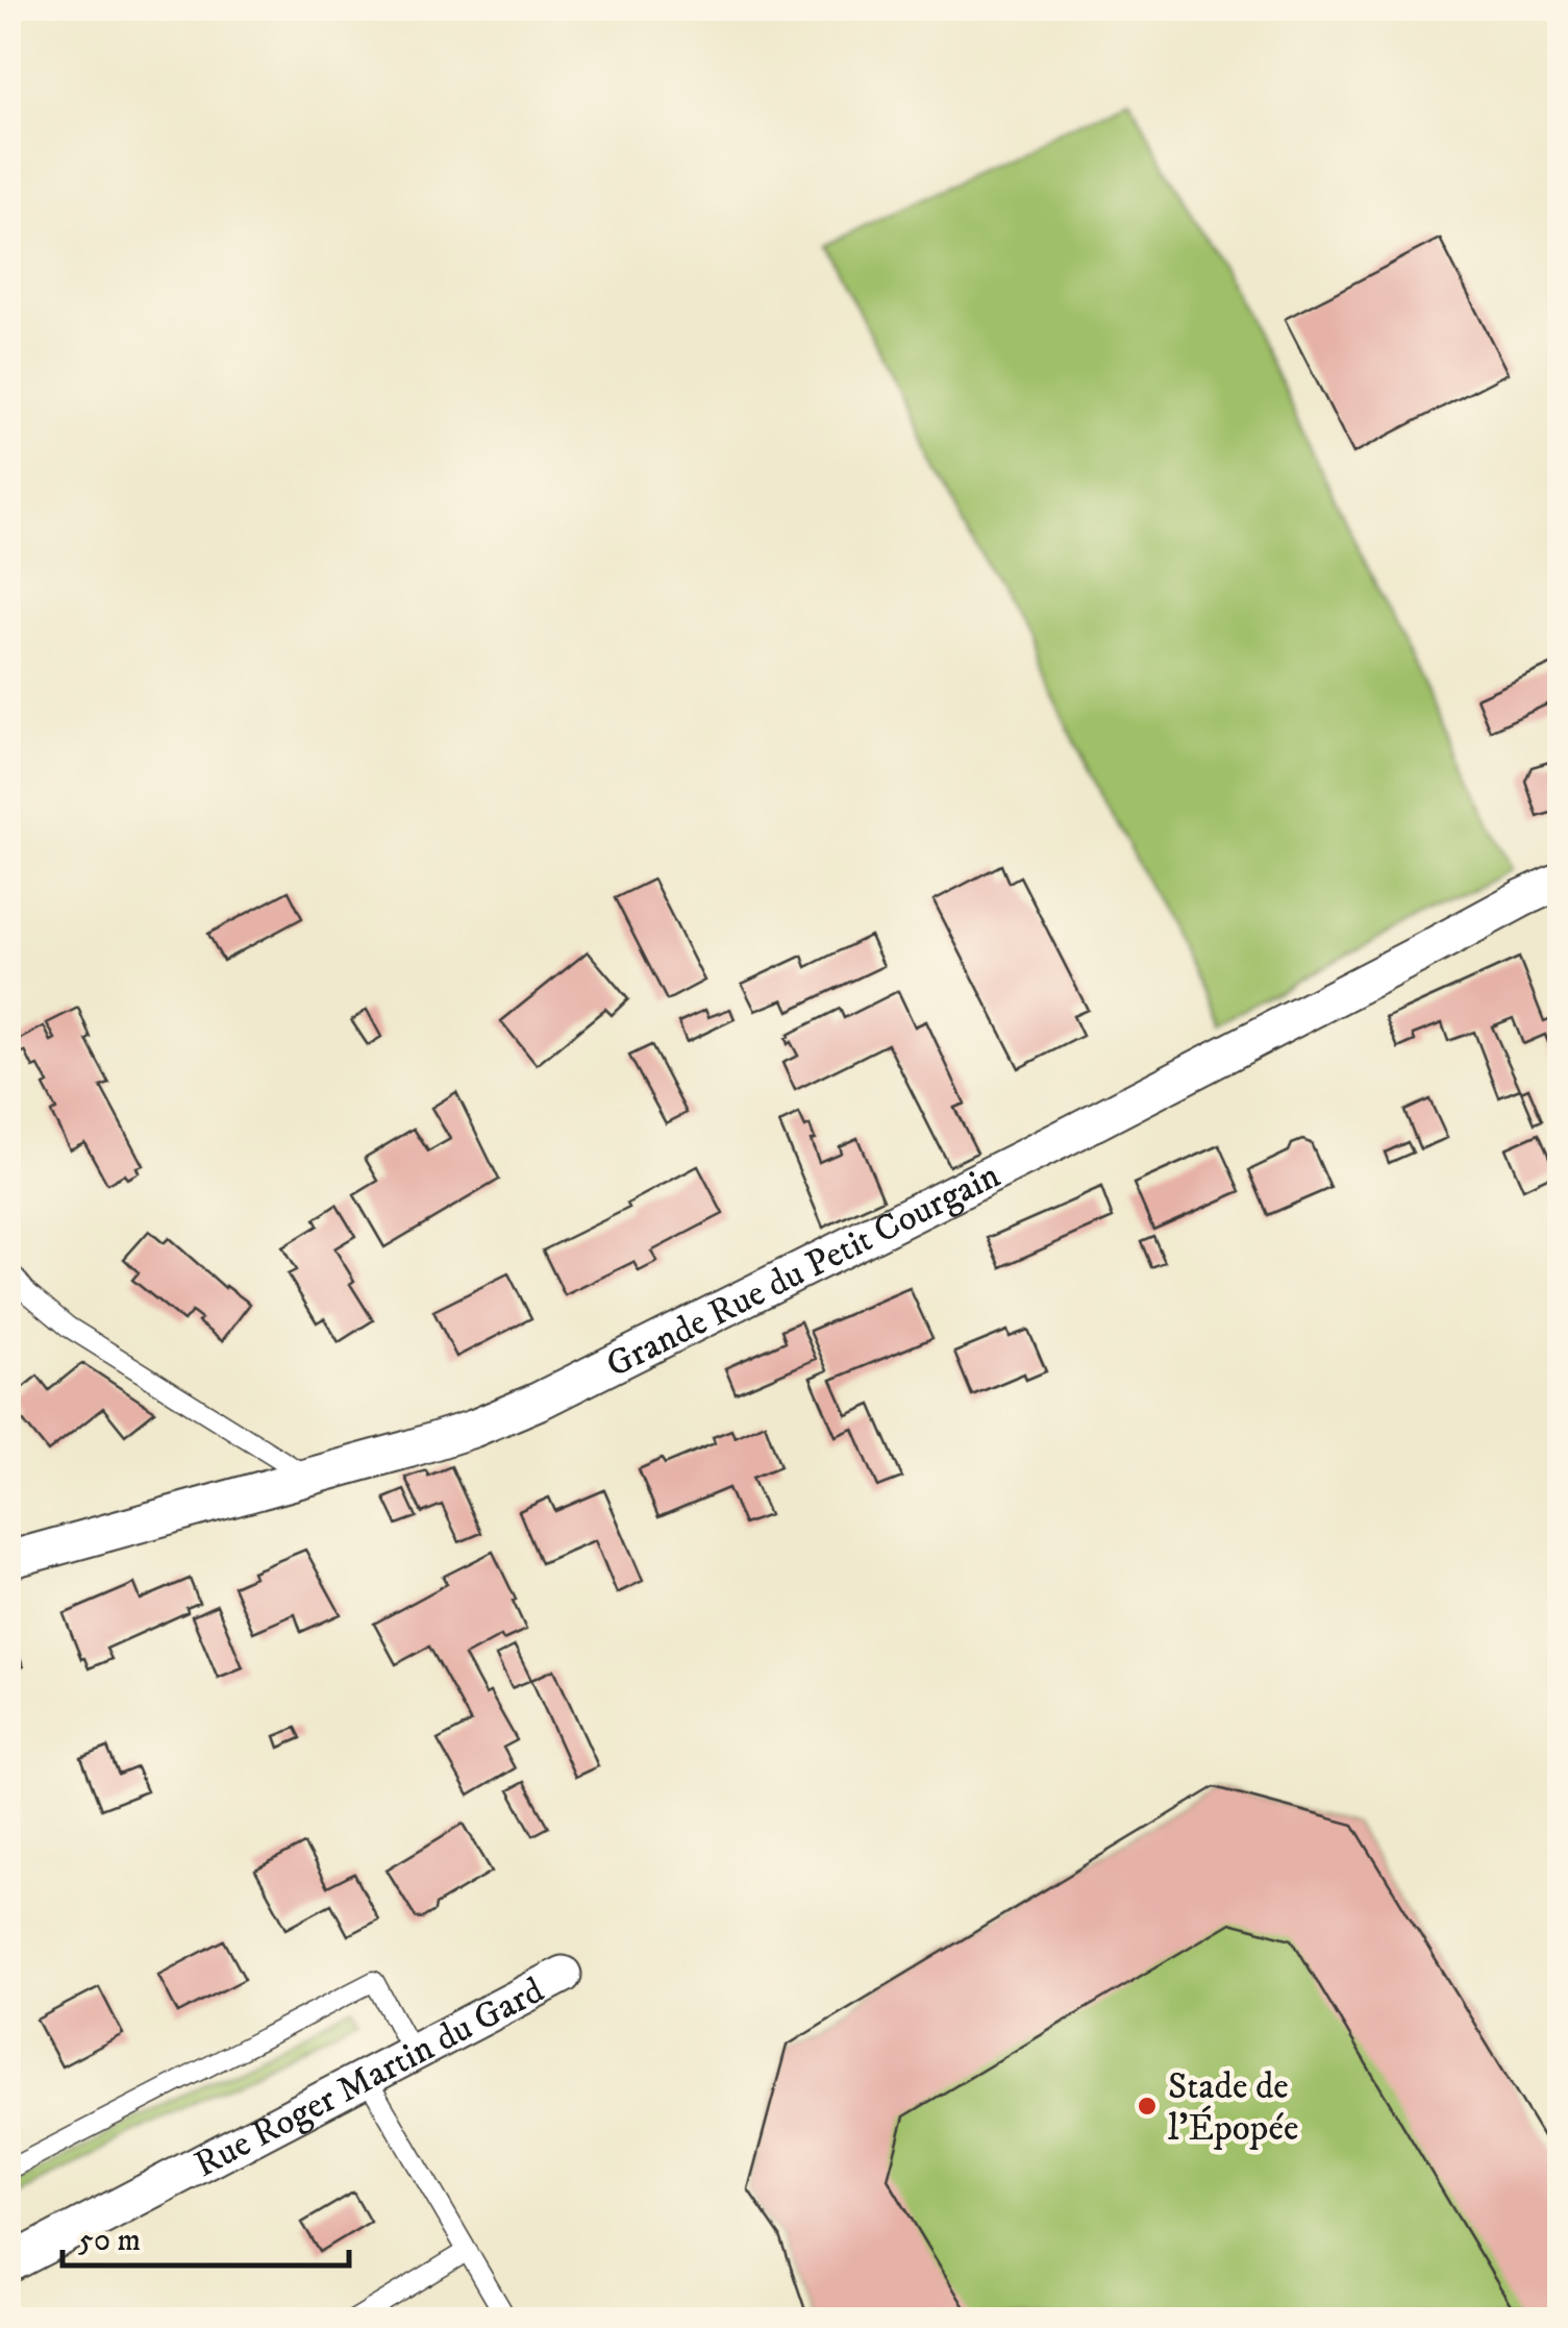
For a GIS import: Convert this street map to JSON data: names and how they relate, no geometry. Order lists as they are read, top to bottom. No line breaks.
{"streets":{"street":["Grande Rue du Petit Courgain","Rue Roger Martin du Gard"]},"places":["Stade de l'Épopée"],"scale_bar":"50 m"}
